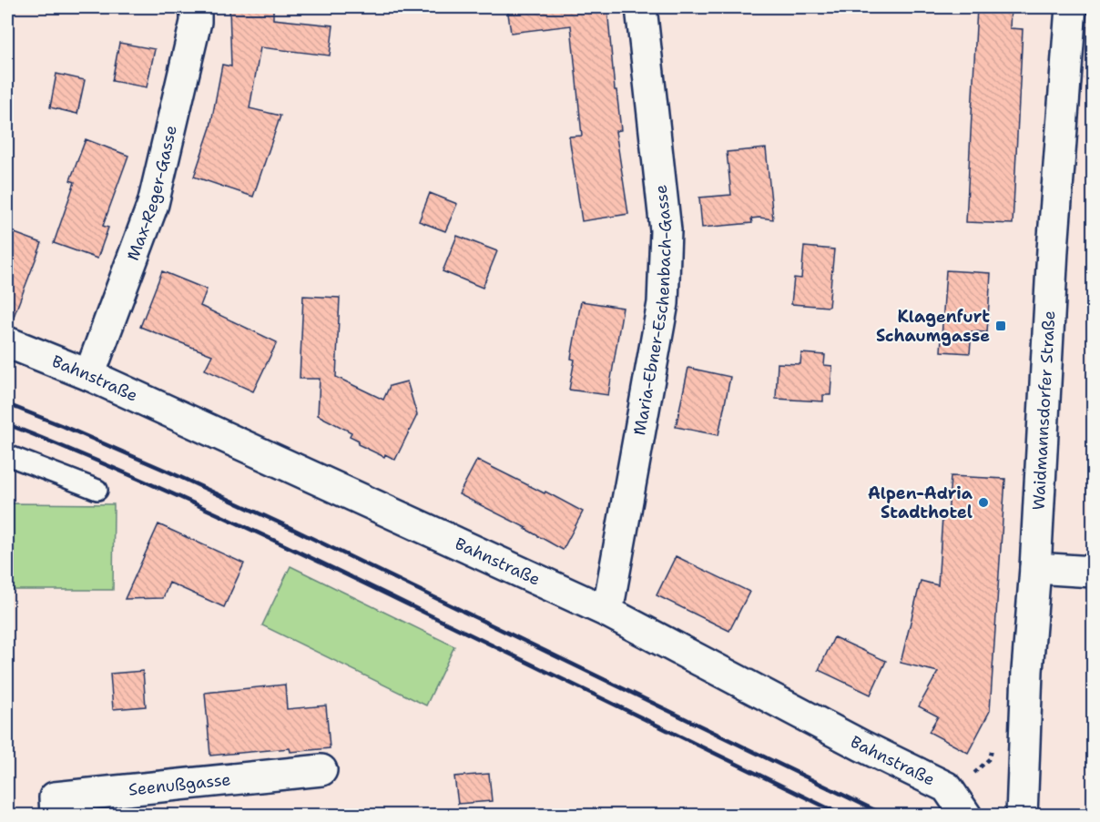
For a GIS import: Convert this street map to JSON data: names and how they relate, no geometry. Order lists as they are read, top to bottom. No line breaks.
{"streets":{"street":["Max-Reger-Gasse","Maria-Ebner-Eschenbach-Gasse","Bahnstraße","Waidmannsdorfer Straße","Seenußgasse"]},"crossings":[["Max-Reger-Gasse","Bahnstraße"],["Maria-Ebner-Eschenbach-Gasse","Bahnstraße"]],"places":{"transit":["Klagenfurt Schaumgasse"],"other":["Alpen-Adria Stadthotel"]}}
